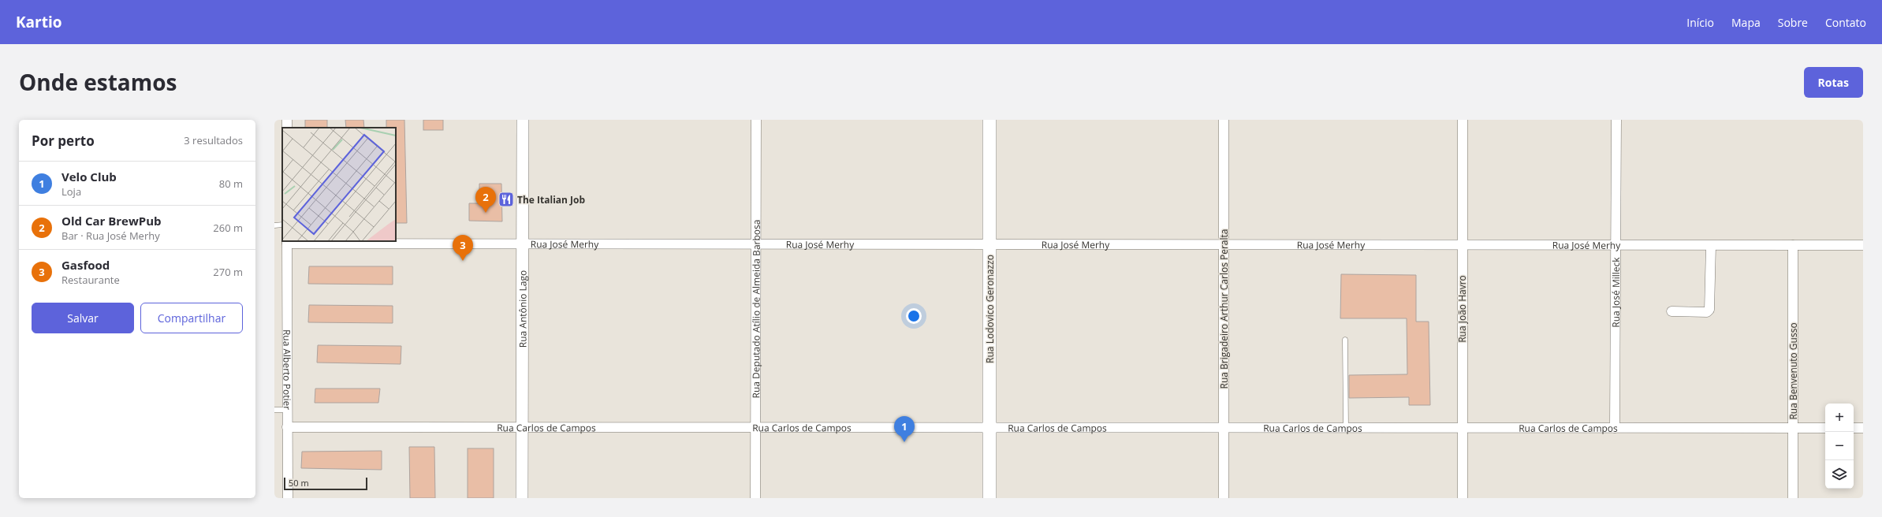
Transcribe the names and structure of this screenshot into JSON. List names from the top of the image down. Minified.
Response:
{"streets":{"main road":["Rua Lodovico Geronazzo"],"street":["Rua José Merhy","Rua José Milleck","Rua Antônio Lago","Rua Deputado Atílio de Almeida Barbosa","Rua Brigadeiro Arthur Carlos Peralta","Rua João Havro","Rua Alberto Potier","Rua Benvenuto Gusso","Rua Carlos de Campos"]},"crossings":[["Rua José Merhy","Rua José Milleck"],["Rua José Merhy","Rua Antônio Lago"],["Rua José Merhy","Rua Deputado Atílio de Almeida Barbosa"],["Rua José Merhy","Rua Lodovico Geronazzo"],["Rua José Merhy","Rua Brigadeiro Arthur Carlos Peralta"],["Rua José Merhy","Rua João Havro"],["Rua José Merhy","Rua Alberto Potier"],["Rua José Merhy","Rua Benvenuto Gusso"],["Rua José Milleck","Rua Carlos de Campos"],["Rua Antônio Lago","Rua Carlos de Campos"],["Rua Deputado Atílio de Almeida Barbosa","Rua Carlos de Campos"],["Rua Lodovico Geronazzo","Rua Carlos de Campos"],["Rua Brigadeiro Arthur Carlos Peralta","Rua Carlos de Campos"],["Rua João Havro","Rua Carlos de Campos"],["Rua Alberto Potier","Rua Carlos de Campos"],["Rua Benvenuto Gusso","Rua Carlos de Campos"]],"places":{"restaurant":["The Italian Job"]},"scale_bar":"50 m","page":{"header":"Kartio","nav":["Início","Mapa","Sobre","Contato"],"title":"Onde estamos","buttons":["Rotas",["Salvar","Compartilhar"]],"heading":["Por perto","3 resultados"],"list":[{"mark":"1","name":"Velo Club","note":"Loja","value":"80 m"},{"mark":"2","name":"Old Car BrewPub","note":"Bar · Rua José Merhy","value":"260 m"},{"mark":"3","name":"Gasfood","note":"Restaurante","value":"270 m"}],"pins":["2","3","1"],"map_buttons":["+","−"],"scale":"50 m"}}
